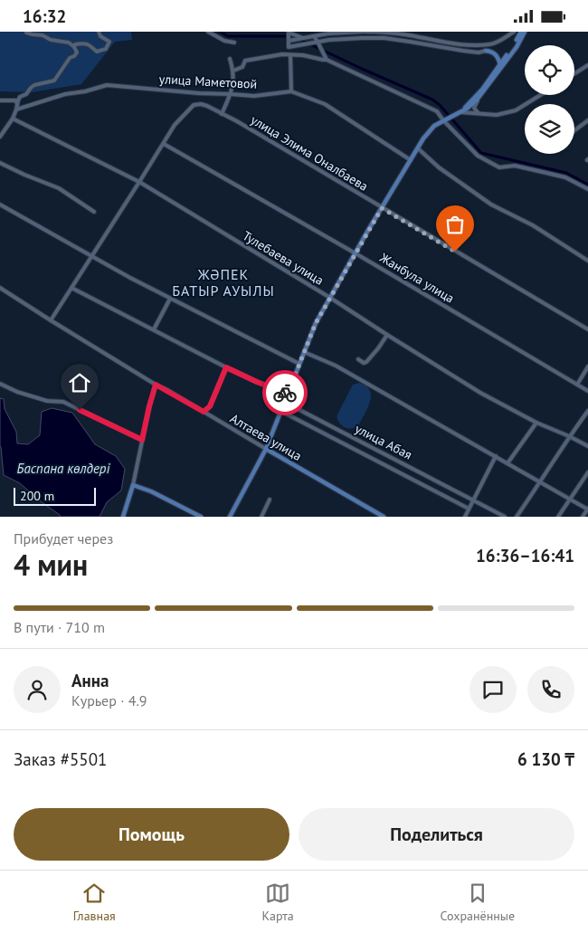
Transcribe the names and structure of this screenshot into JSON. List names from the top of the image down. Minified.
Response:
{"streets":{"main road":["Алтаева улица"],"street":["улица Маметовой","улица Элима Оналбаева","Тулебаева улица","Жанбула улица","улица Абая"]},"crossings":[["улица Элима Оналбаева","Жанбула улица"]],"districts":["ЖӘПЕК БАТЫР АУЫЛЫ"],"water":["Баспана көлдері"],"scale_bar":"200 m","page":{"status":"16:32","scale":"200 m","heading":["4 мин","Прибудет через","16:36–16:41"],"panel":["Анна","Курьер · 4.9","Заказ #5501","6 130 ₸"],"bar":"В пути · 710 m","buttons":["Помощь","Поделиться"],"tabs":["Главная","Карта","Сохранённые"]}}
